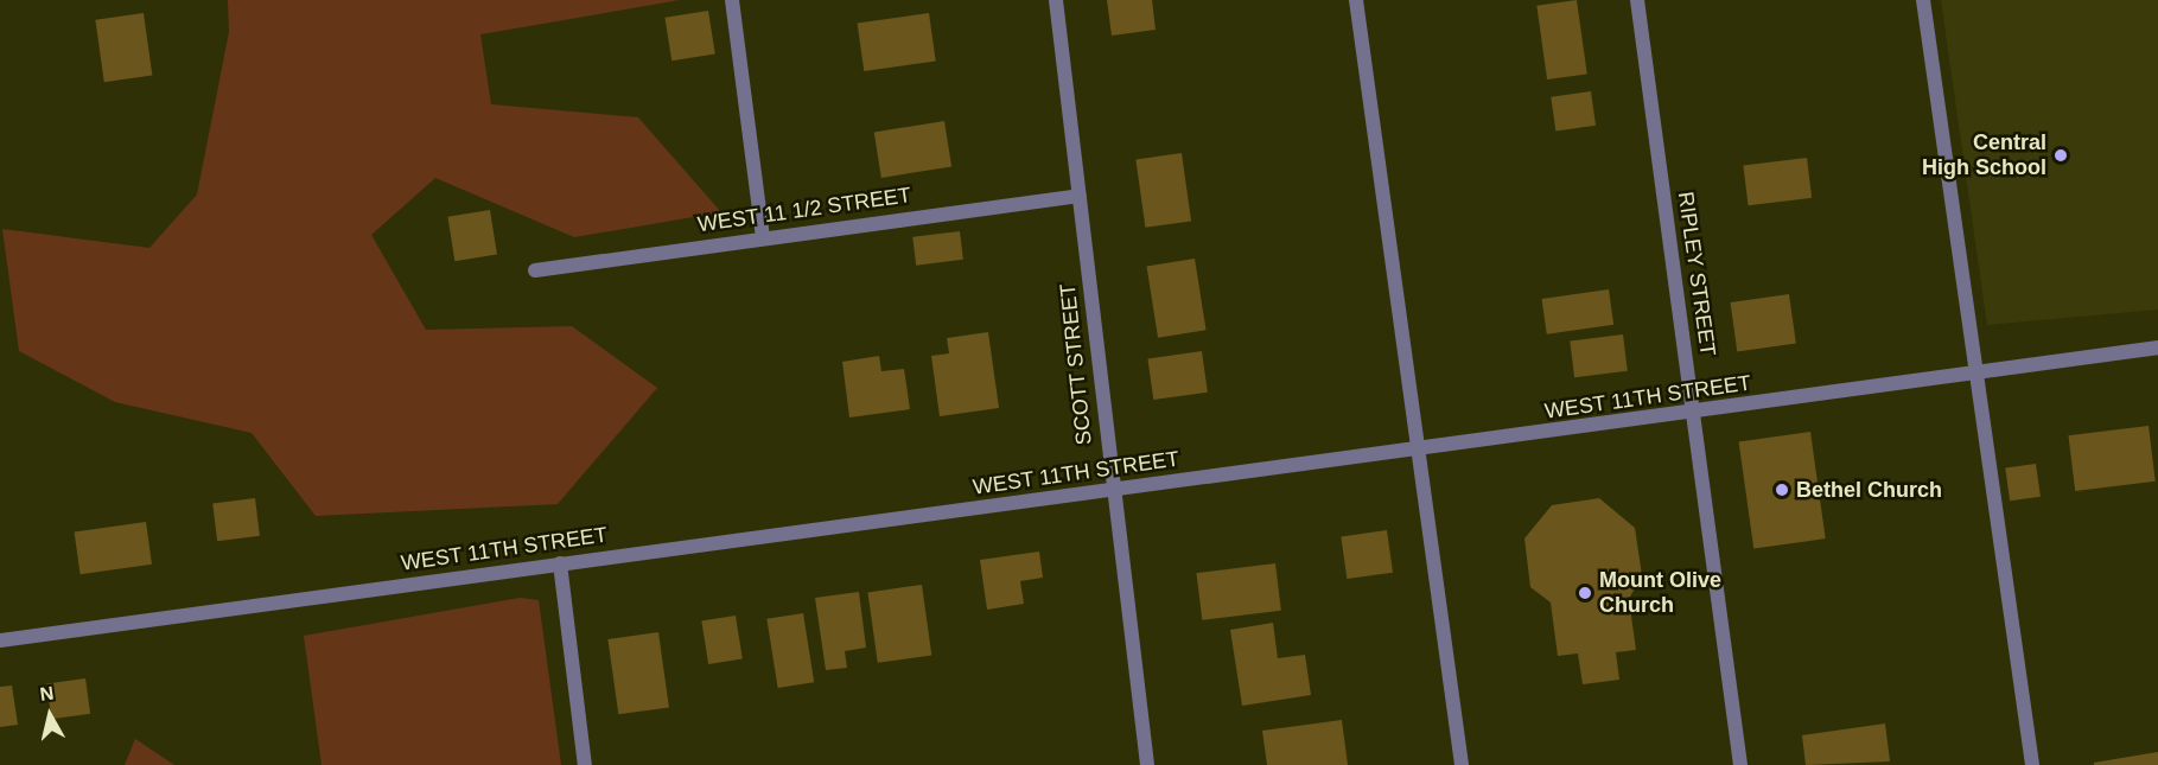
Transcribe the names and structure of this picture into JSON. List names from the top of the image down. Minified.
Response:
{"streets":{"street":["WEST 11 1/2 STREET","RIPLEY STREET","SCOTT STREET","WEST 11TH STREET"]},"crossings":[["WEST 11 1/2 STREET","SCOTT STREET"],["RIPLEY STREET","WEST 11TH STREET"],["SCOTT STREET","WEST 11TH STREET"]],"places":["Central High School","Bethel Church","Mount Olive Church"],"north":"top"}
